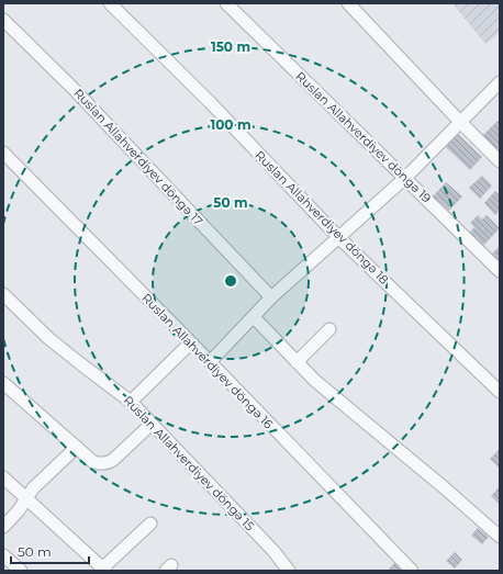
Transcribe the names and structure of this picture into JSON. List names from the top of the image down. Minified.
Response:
{"streets":{"street":["Ruslan Allahverdiyev döngə 19","Ruslan Allahverdiyev döngə 17","Ruslan Allahverdiyev döngə 18","Ruslan Allahverdiyev döngə 16","Ruslan Allahverdiyev döngə 15"]},"scale_bar":"50 m","rings":["150 m","100 m","50 m"]}
